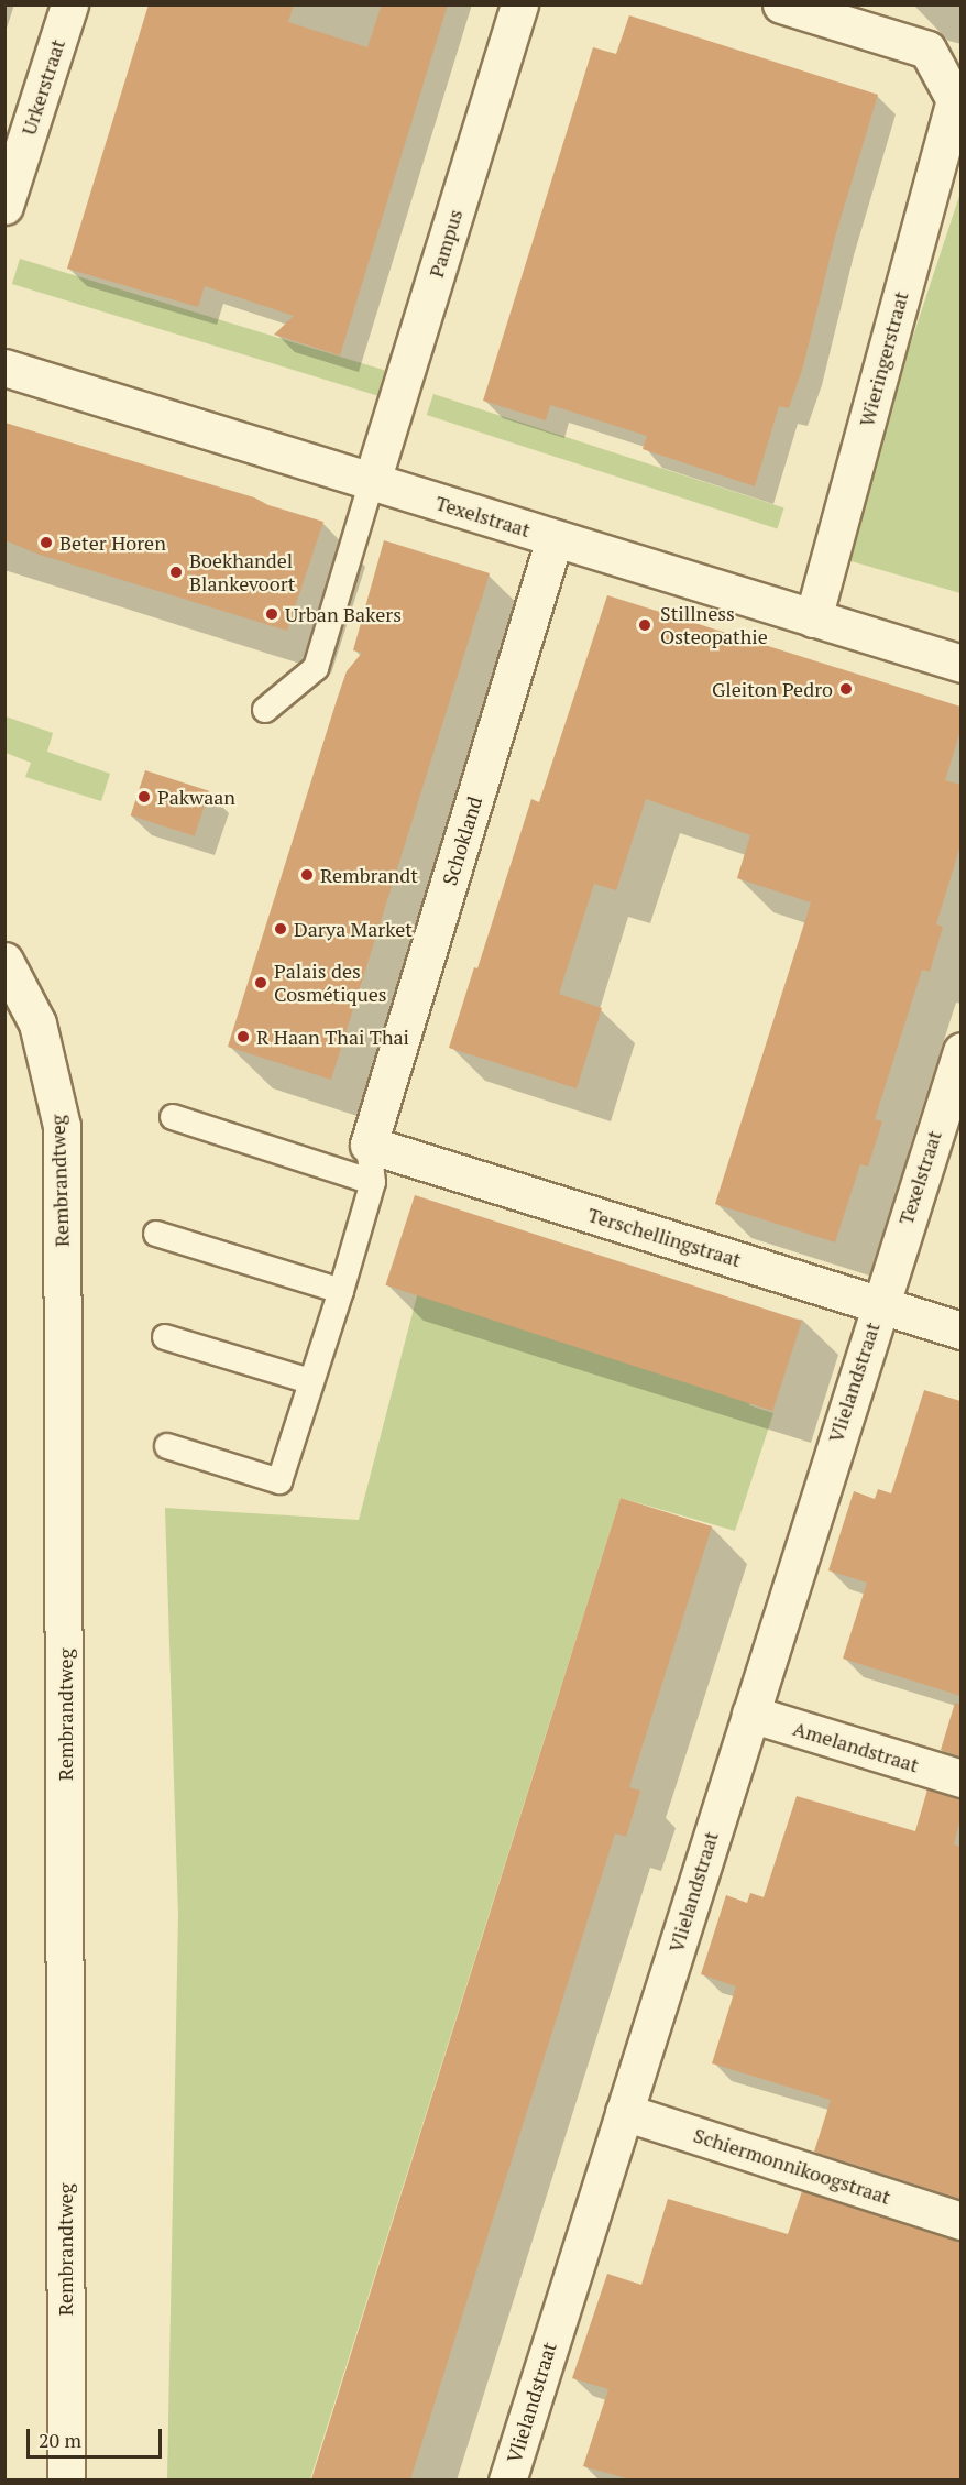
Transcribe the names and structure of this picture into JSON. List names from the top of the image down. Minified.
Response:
{"streets":{"street":["Urkerstraat","Pampus","Wieringerstraat","Texelstraat","Schokland","Rembrandtweg","Terschellingstraat","Vlielandstraat","Amelandstraat","Schiermonnikoogstraat"]},"crossings":[["Pampus","Texelstraat"],["Wieringerstraat","Texelstraat"],["Texelstraat","Schokland"],["Texelstraat","Terschellingstraat"],["Texelstraat","Vlielandstraat"],["Schokland","Terschellingstraat"],["Terschellingstraat","Vlielandstraat"],["Vlielandstraat","Amelandstraat"],["Vlielandstraat","Schiermonnikoogstraat"]],"places":["Beter Horen","Boekhandel Blankevoort","Urban Bakers","Stillness Osteopathie","Gleiton Pedro","Pakwaan","Rembrandt","Darya Market","Palais des Cosmétiques","R Haan Thai Thai"],"scale_bar":"20 m"}
